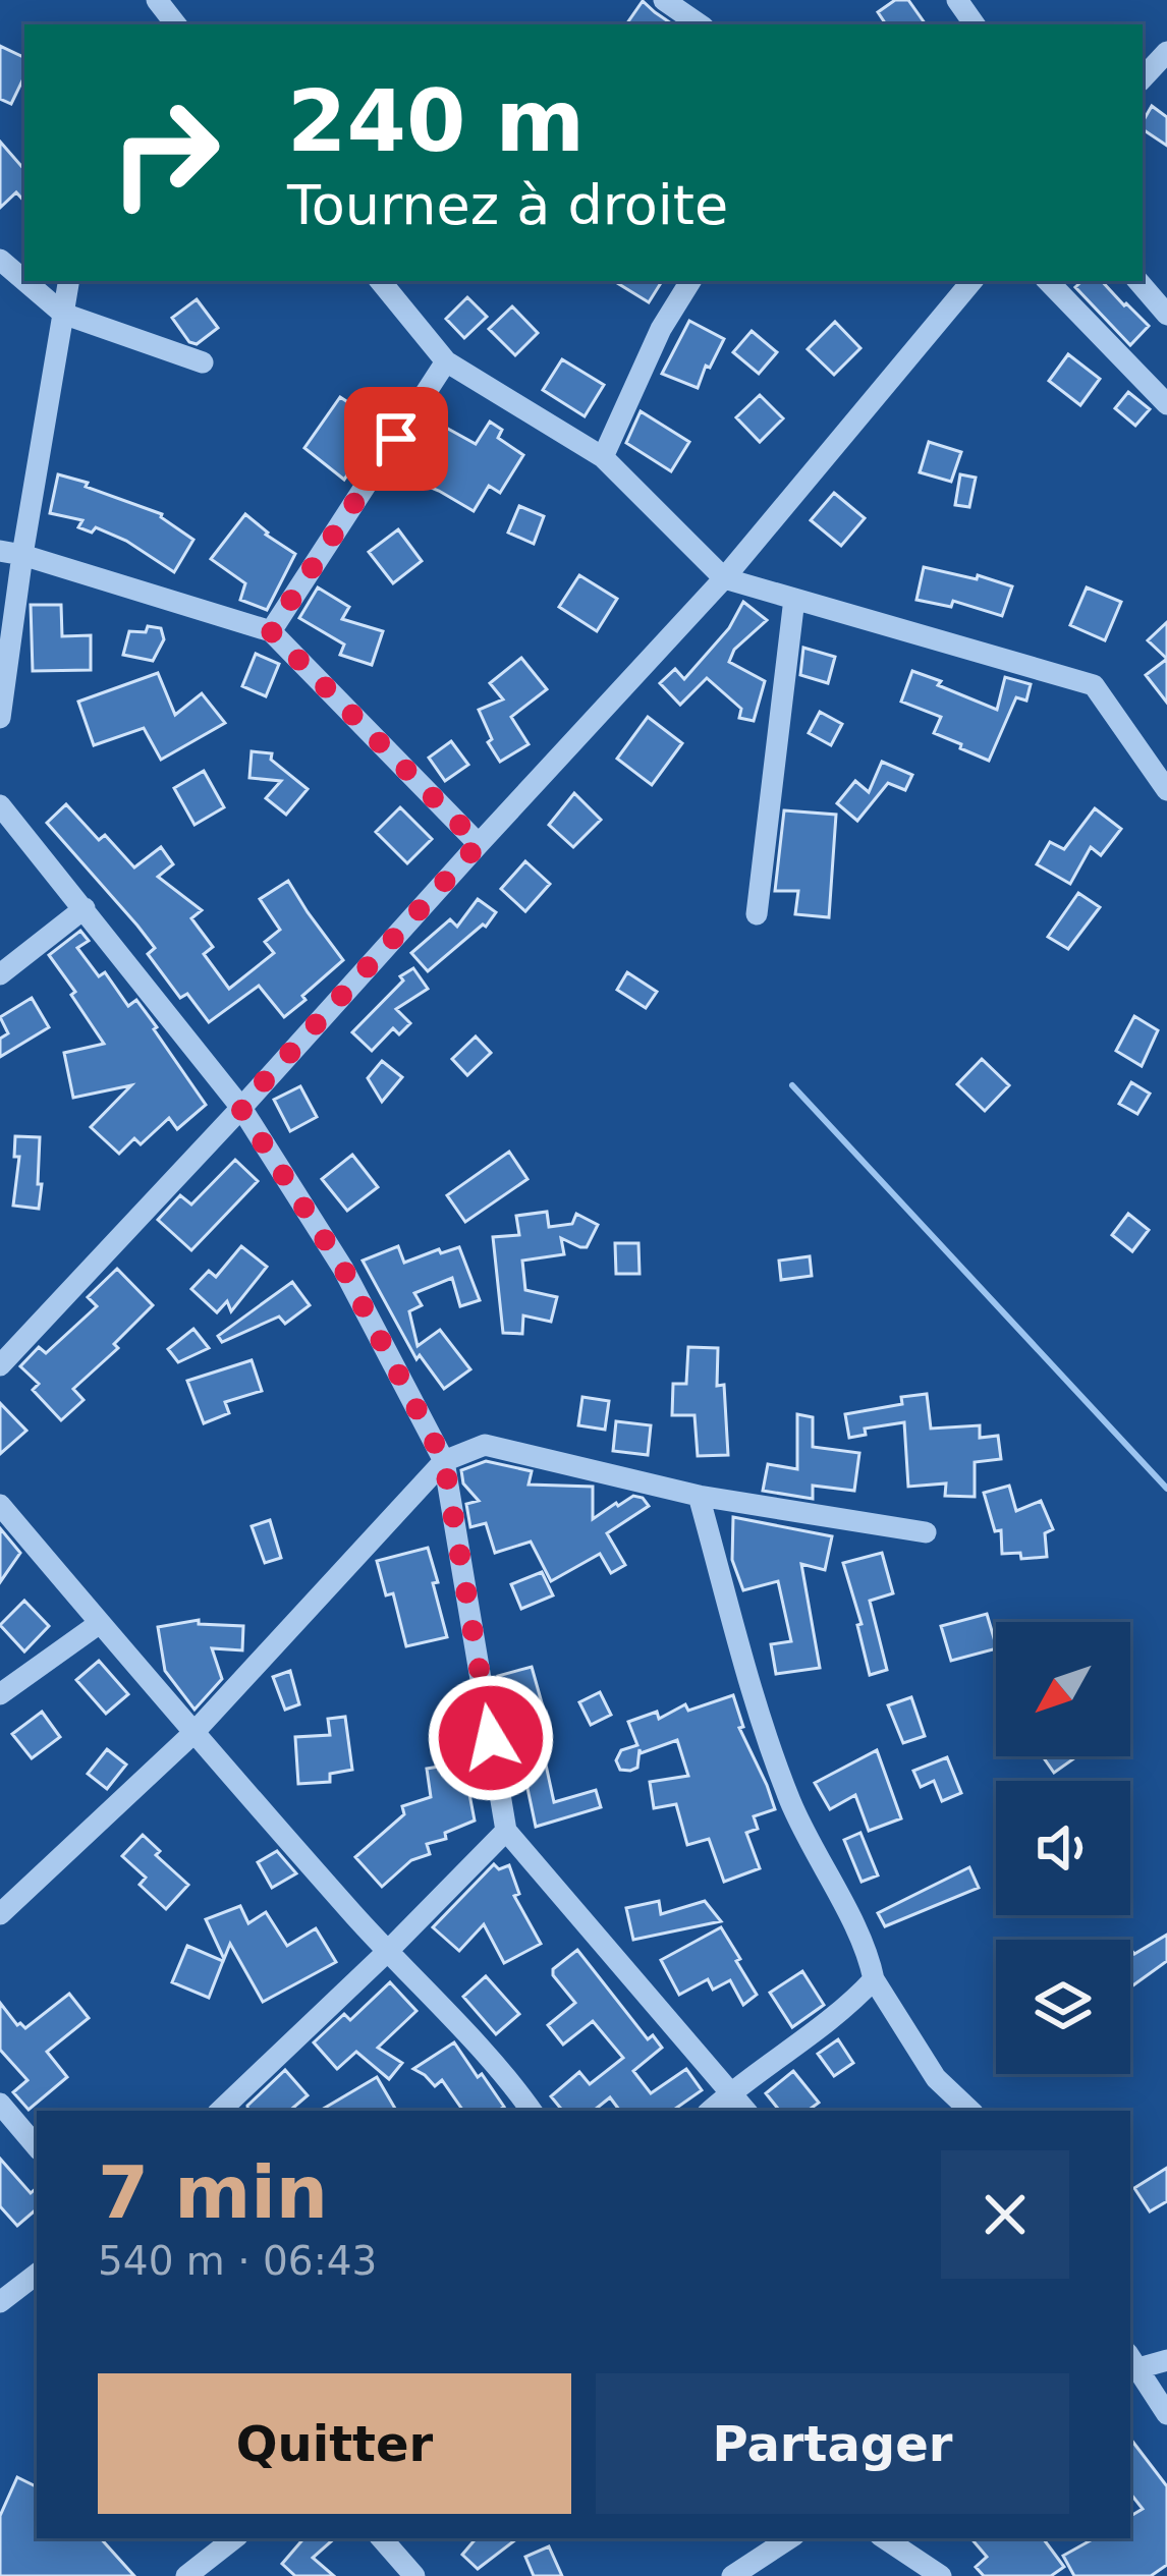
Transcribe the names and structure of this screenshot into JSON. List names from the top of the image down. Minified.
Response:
{"north":"bottom left","page":{"turn":["240 m","Tournez à droite"],"heading":["7 min","540 m · 06:43"],"buttons":["Quitter","Partager"]}}
